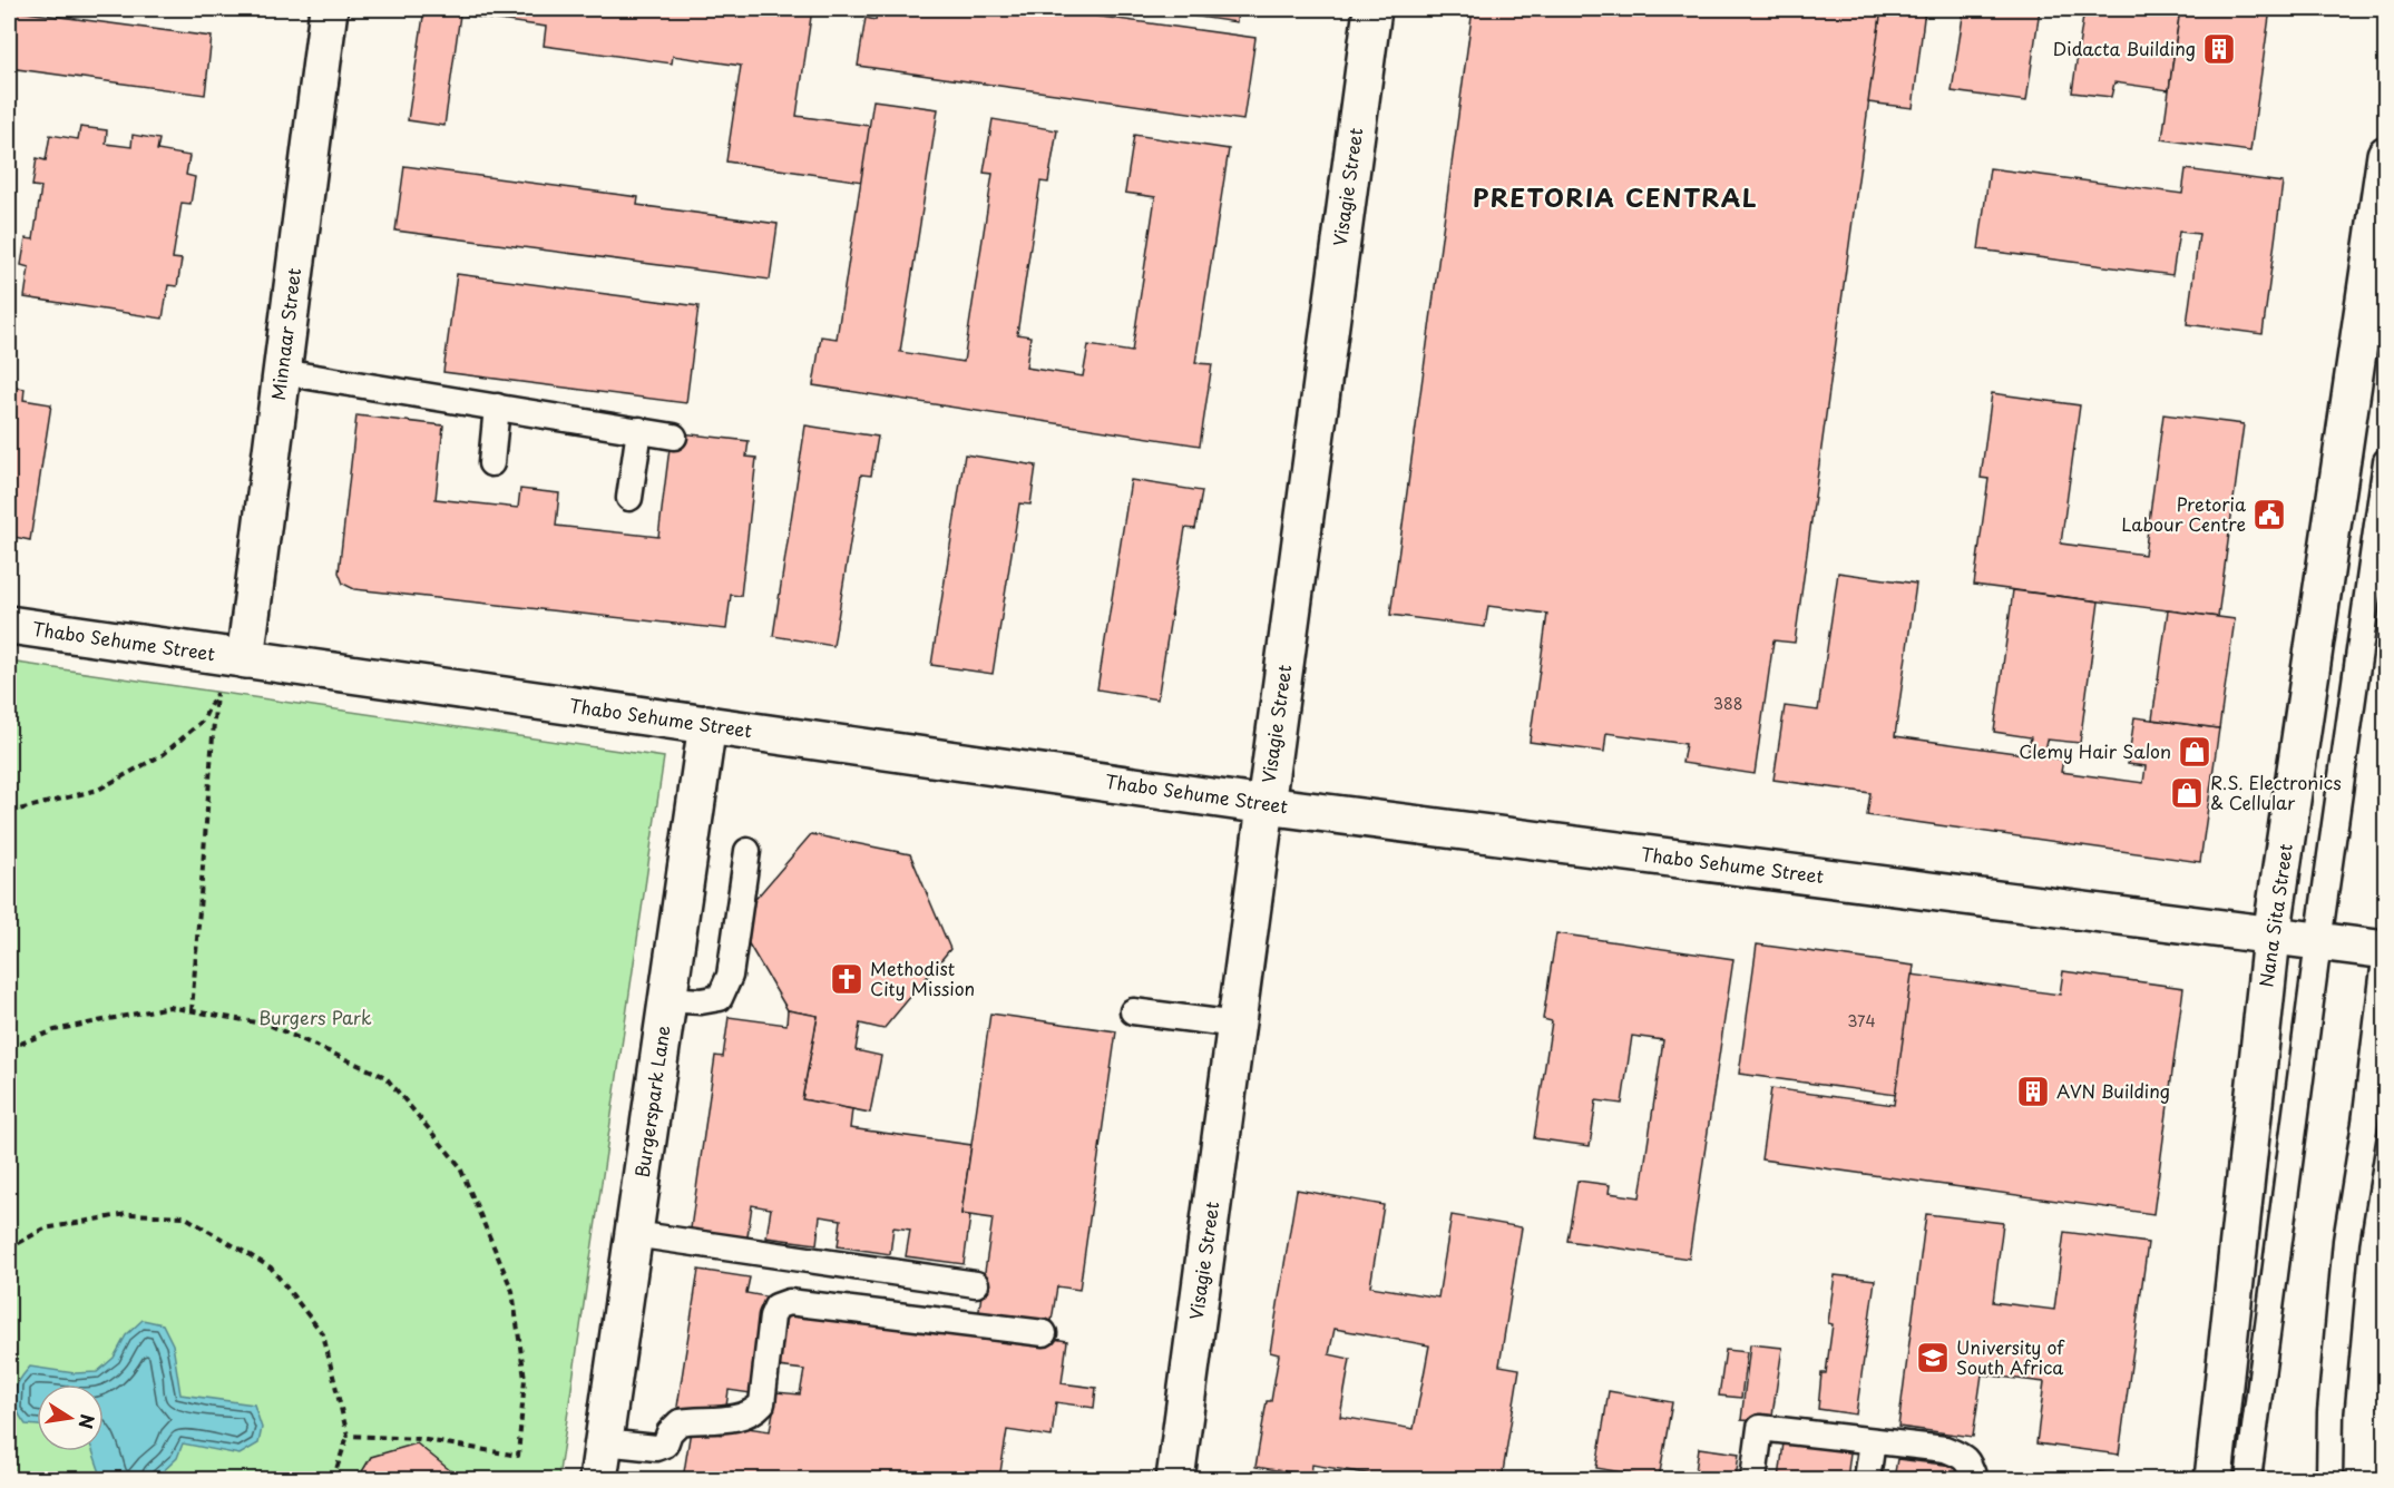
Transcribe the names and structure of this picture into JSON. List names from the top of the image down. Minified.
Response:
{"streets":{"main road":["Visagie Street","Minnaar Street","Thabo Sehume Street","Nana Sita Street","Burgerspark Lane"]},"crossings":[["Visagie Street","Thabo Sehume Street"],["Minnaar Street","Thabo Sehume Street"],["Thabo Sehume Street","Nana Sita Street"],["Thabo Sehume Street","Burgerspark Lane"]],"districts":["PRETORIA CENTRAL"],"parks":["Burgers Park"],"places":{"building":["Didacta Building","AVN Building"],"public building":["Pretoria Labour Centre"],"shop":["Clemy Hair Salon","R.S. Electronics & Cellular"],"church":["Methodist City Mission"],"school or university":["University of South Africa"]},"house_numbers":["388","374"],"north":"right"}
